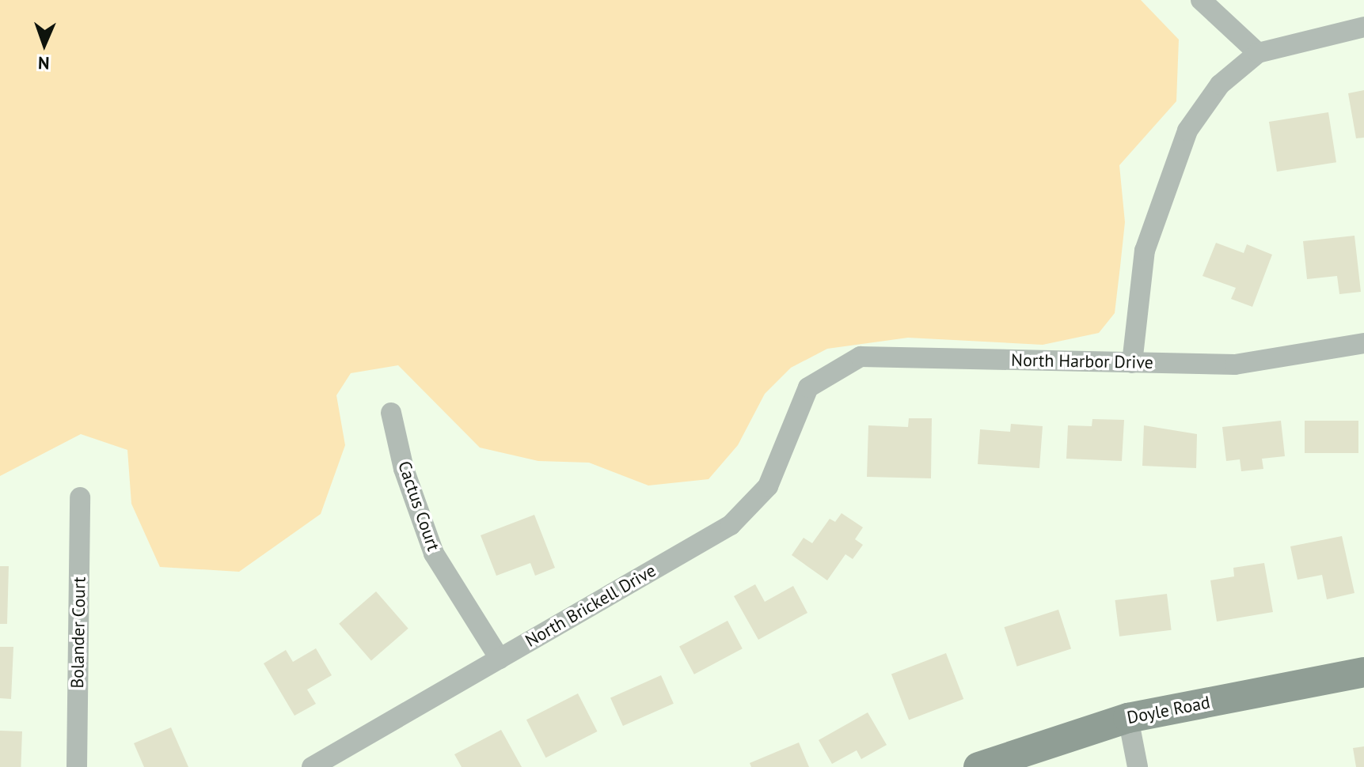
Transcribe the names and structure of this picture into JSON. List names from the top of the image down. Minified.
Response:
{"streets":{"main road":["Doyle Road"],"street":["North Harbor Drive","Cactus Court","North Brickell Drive","Bolander Court"]},"crossings":[["North Harbor Drive","North Brickell Drive"],["Cactus Court","North Brickell Drive"]],"north":"bottom"}
